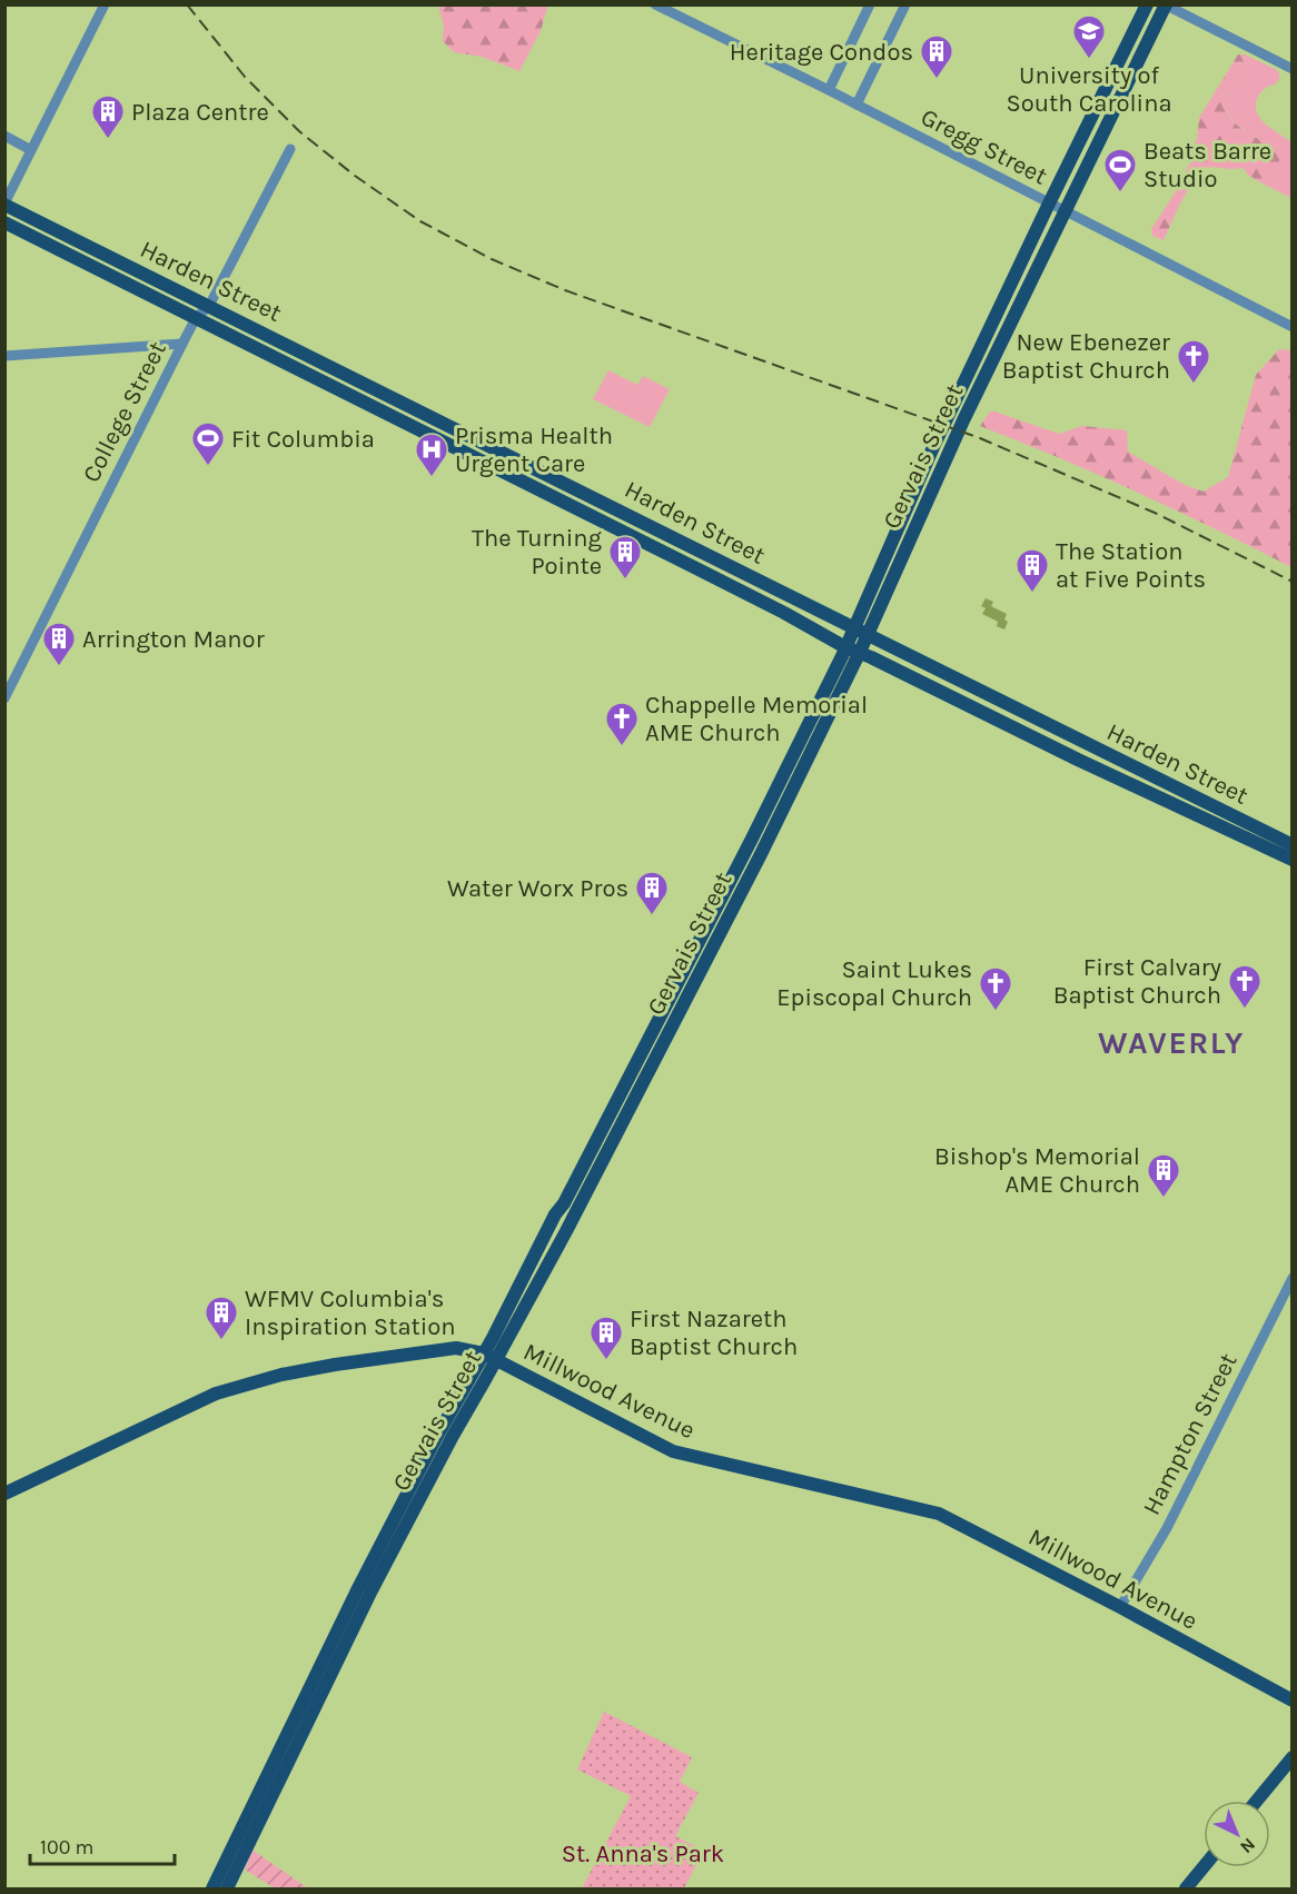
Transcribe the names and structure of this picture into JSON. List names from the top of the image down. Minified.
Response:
{"streets":{"main road":["Harden Street","Gervais Street","Millwood Avenue"],"street":["Gregg Street","College Street","Hampton Street"]},"crossings":[["Gregg Street","Gervais Street"],["Harden Street","College Street"],["Harden Street","Gervais Street"],["Gervais Street","Millwood Avenue"],["Millwood Avenue","Hampton Street"]],"districts":["WAVERLY"],"parks":["St. Anna's Park"],"places":{"school or university":["University of South Carolina"],"building":["Heritage Condos","Plaza Centre","The Turning Pointe","The Station at Five Points","Arrington Manor","Water Worx Pros","Bishop's Memorial AME Church","WFMV Columbia's Inspiration Station","First Nazareth Baptist Church"],"sports":["Beats Barre Studio","Fit Columbia"],"church":["New Ebenezer Baptist Church","Chappelle Memorial AME Church","First Calvary Baptist Church","Saint Lukes Episcopal Church"],"hospital":["Prisma Health Urgent Care"]},"scale_bar":"100 m","north":"bottom right"}
